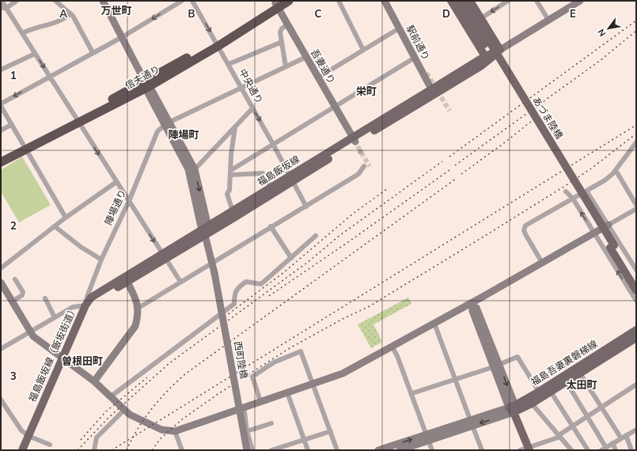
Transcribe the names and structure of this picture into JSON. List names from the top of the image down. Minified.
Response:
{"streets":{"highway":["信夫通り"],"main road":["あづま陸橋","福島飯坂線","福島飯坂線（飯坂街道）","福島吾妻裏磐梯線"],"street":["駅前通り","吾妻通り","中央通り","陣場通り","西町陸橋"]},"crossings":[["駅前通り","福島飯坂線"],["吾妻通り","信夫通り"],["吾妻通り","福島飯坂線"],["信夫通り","中央通り"],["中央通り","福島飯坂線"],["福島飯坂線","福島飯坂線（飯坂街道）"],["福島飯坂線","西町陸橋"],["陣場通り","福島飯坂線（飯坂街道）"],["福島飯坂線（飯坂街道）","西町陸橋"]],"one_way":["中央通り"],"districts":["万世町","栄町","陣場町","曽根田町","太田町"],"north":"bottom left","grid":{"columns":["A","B","C","D","E"],"rows":["1","2","3"]}}
